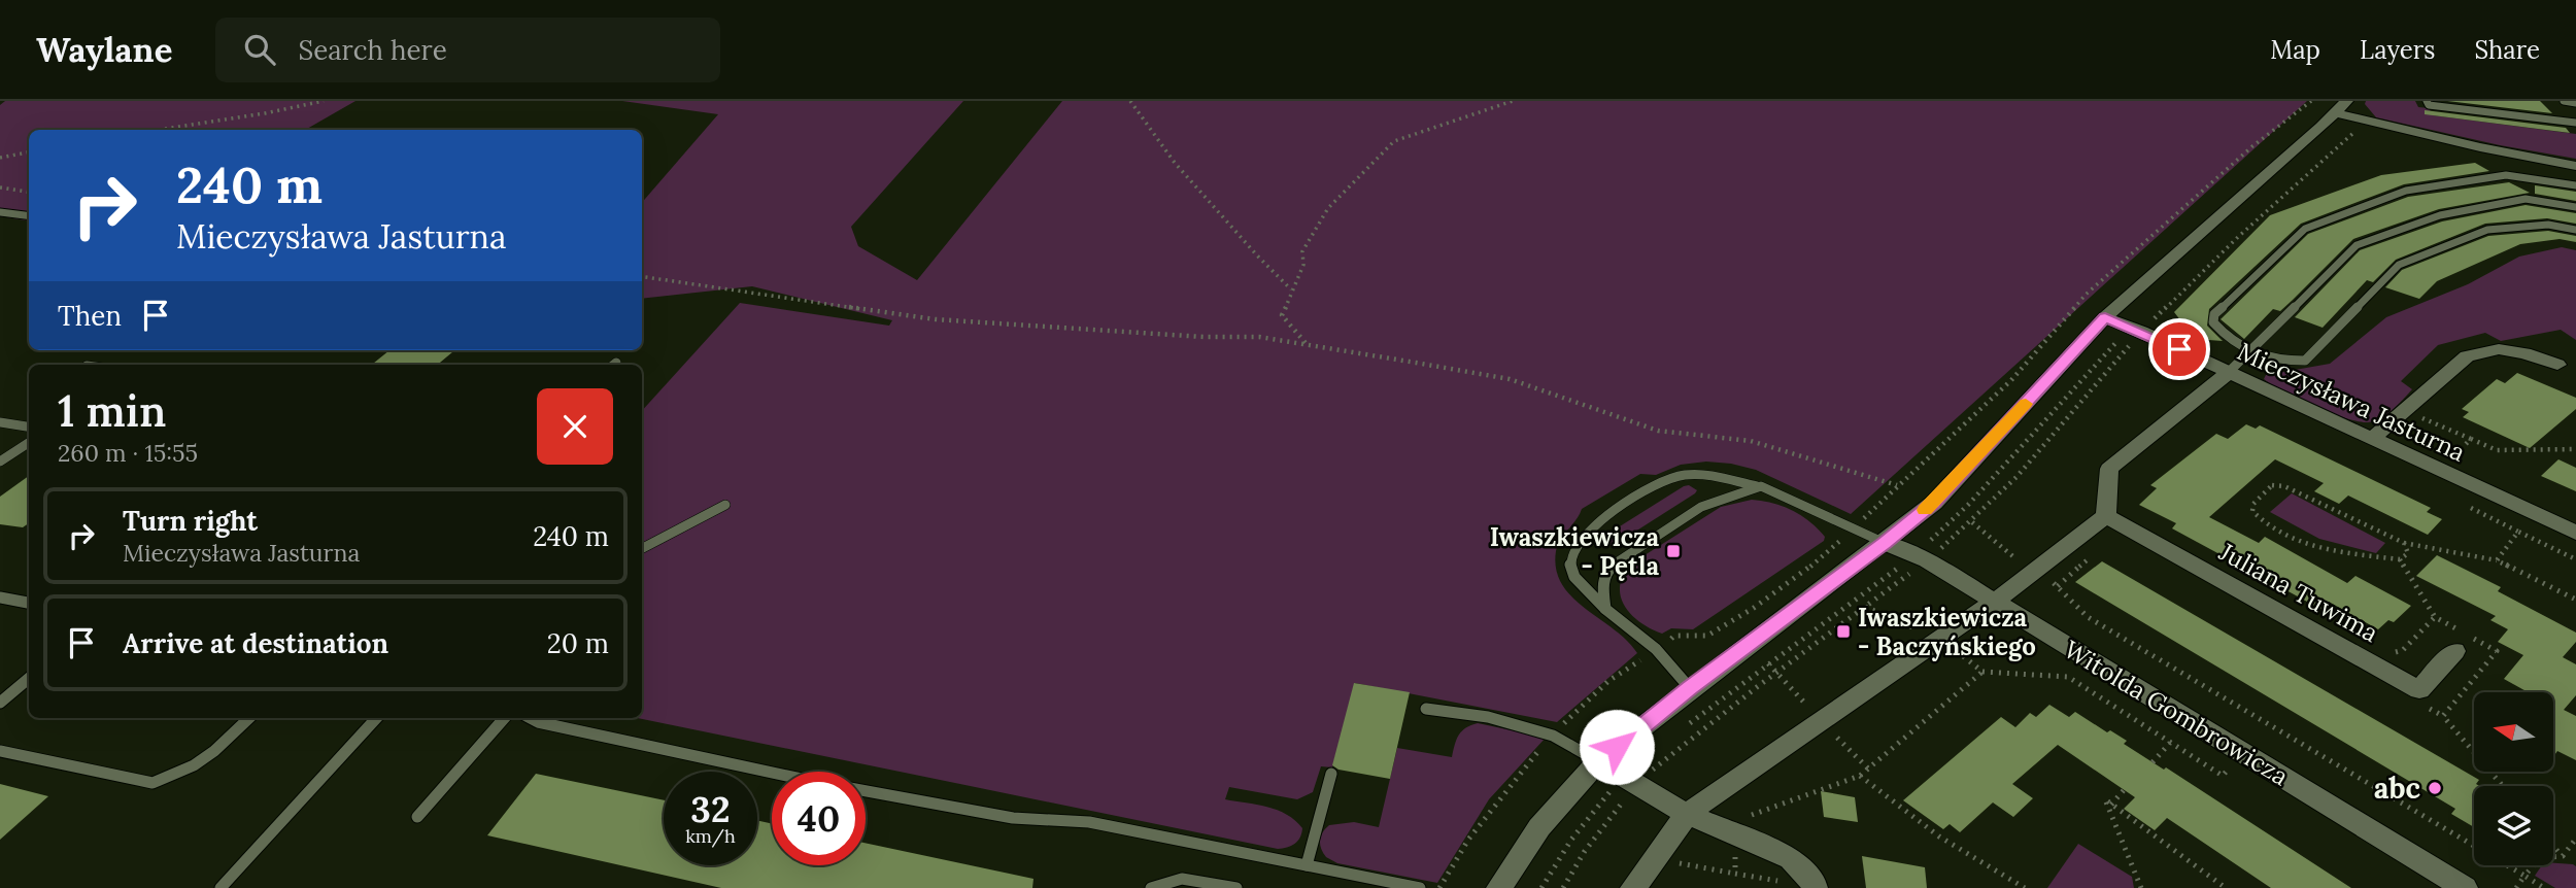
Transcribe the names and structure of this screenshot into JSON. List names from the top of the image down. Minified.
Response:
{"streets":{"street":["Mieczysława Jasturna","Juliana Tuwima","Witolda Gombrowicza"]},"places":{"transit":["Iwaszkiewicza - Pętla","Iwaszkiewicza - Baczyńskiego"],"other":["abc"]},"north":"left","page":{"header":"Waylane","search":"Search here","nav":["Map","Layers","Share"],"turn":["240 m","Mieczysława Jasturna"],"then":"Then","heading":["1 min","260 m · 15:55"],"list":[{"name":"Turn right","note":"Mieczysława Jasturna","value":"240 m"},{"name":"Arrive at destination","value":"20 m"}],"speed":"32 km/h","limit":"40"}}
